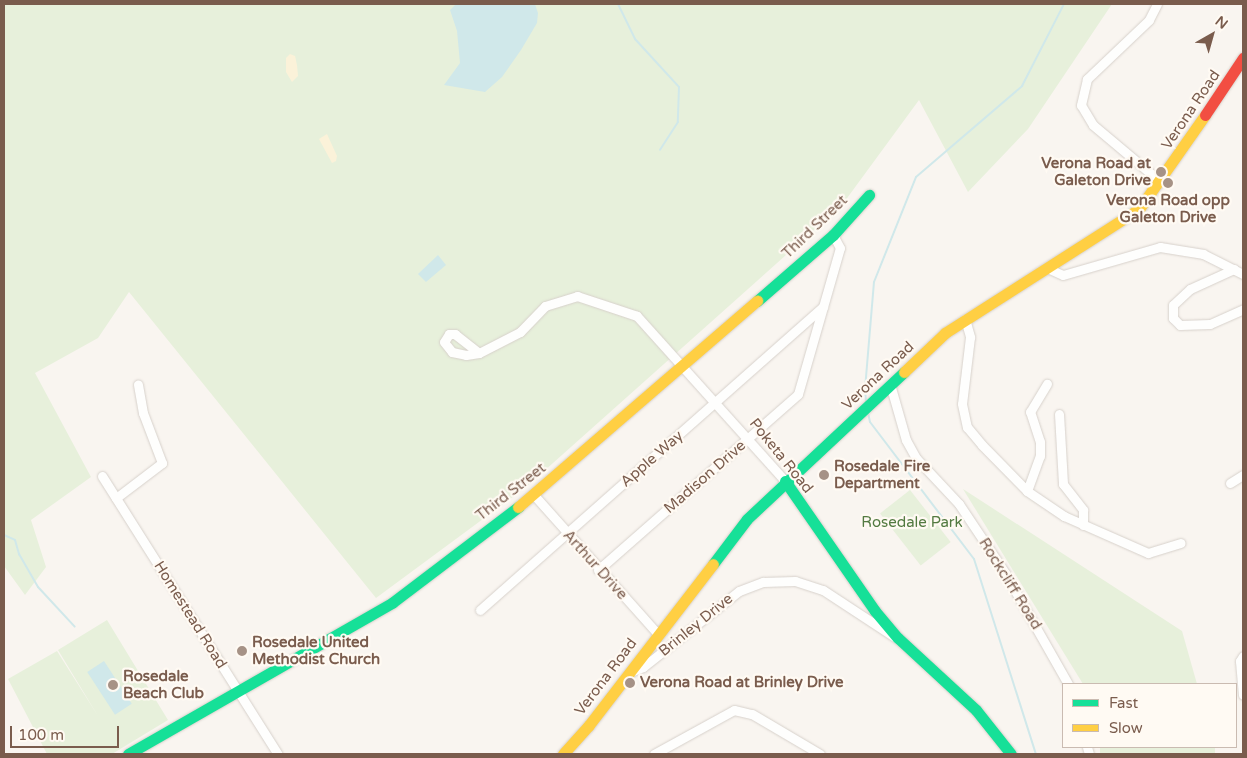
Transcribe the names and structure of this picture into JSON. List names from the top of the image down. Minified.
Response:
{"streets":{"street":["Verona Road","Third Street","Poketa Road","Apple Way","Madison Drive","Arthur Drive","Rockcliff Road","Homestead Road","Brinley Drive"]},"crossings":[["Verona Road","Poketa Road"],["Verona Road","Arthur Drive"],["Verona Road","Rockcliff Road"],["Verona Road","Brinley Drive"],["Third Street","Poketa Road"],["Third Street","Madison Drive"],["Third Street","Arthur Drive"],["Third Street","Homestead Road"],["Poketa Road","Apple Way"],["Poketa Road","Madison Drive"],["Poketa Road","Brinley Drive"],["Apple Way","Madison Drive"],["Apple Way","Arthur Drive"],["Madison Drive","Arthur Drive"]],"parks":["Rosedale Park"],"places":["Verona Road at Galeton Drive","Verona Road opp Galeton Drive","Rosedale Fire Department","Rosedale United Methodist Church","Verona Road at Brinley Drive","Rosedale Beach Club"],"legend":["Fast","Slow"],"scale_bar":"100 m","north":"top right"}
